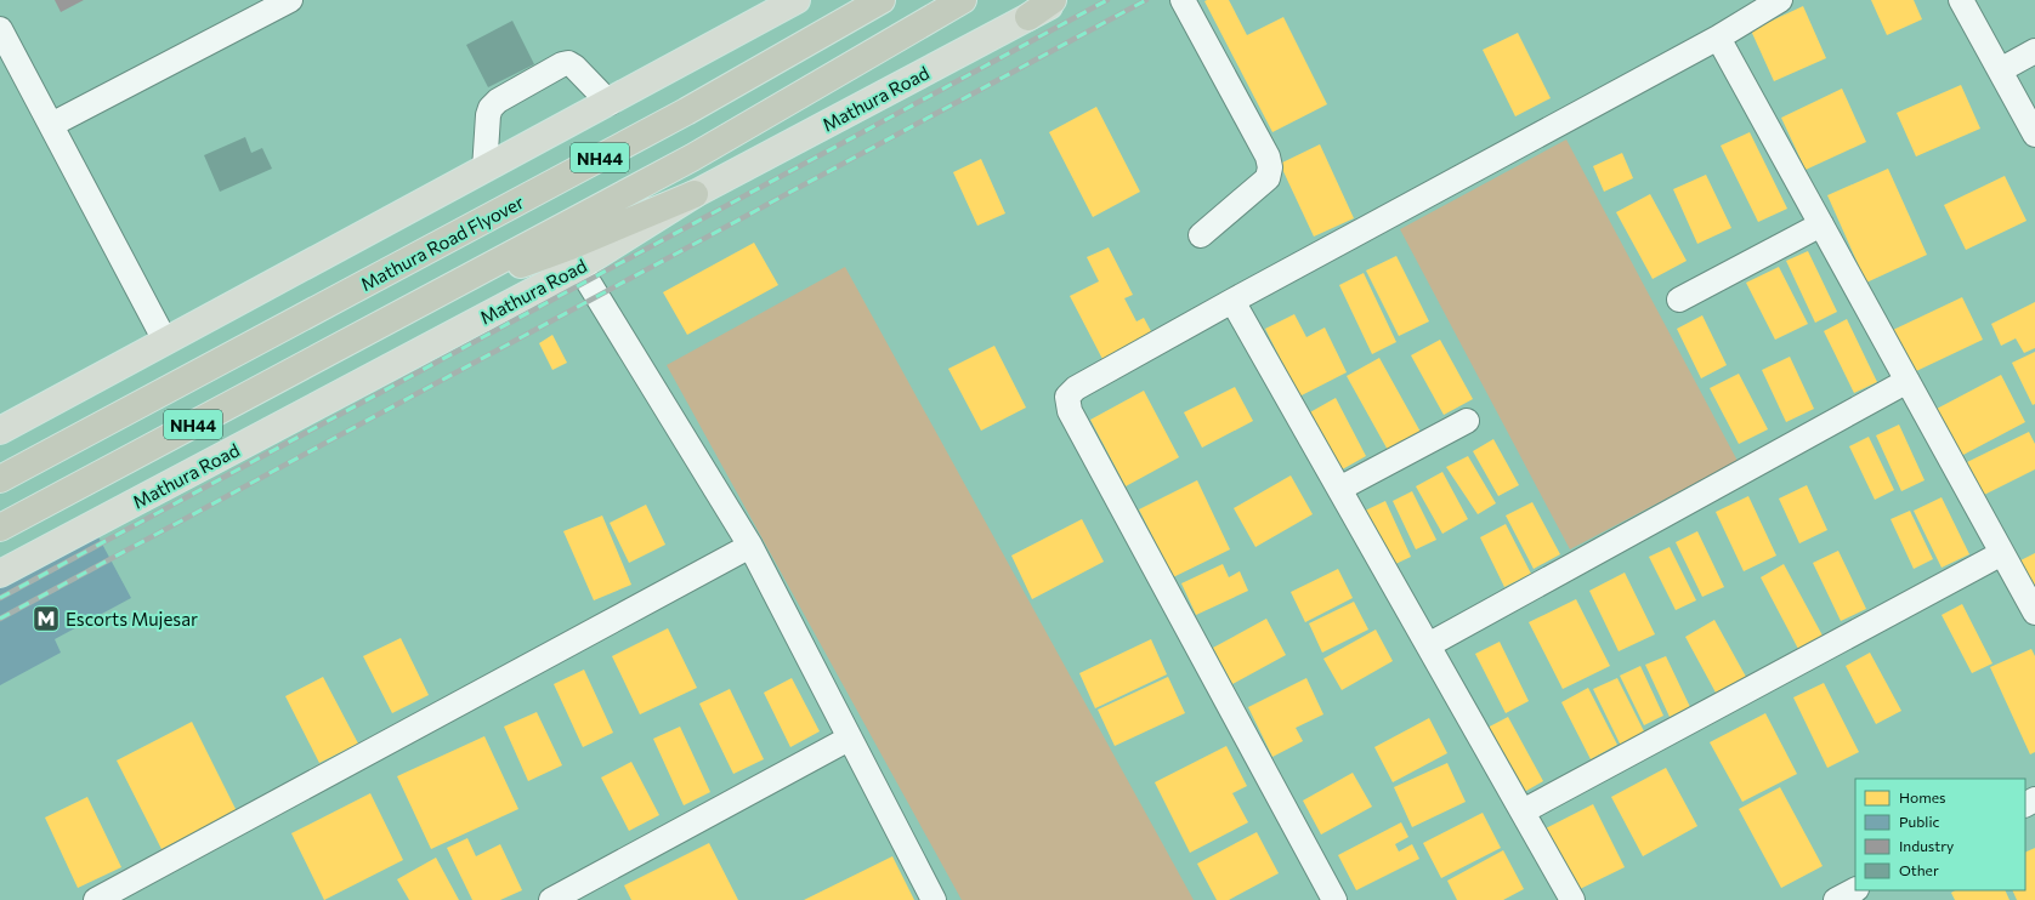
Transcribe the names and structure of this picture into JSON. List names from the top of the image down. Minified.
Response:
{"streets":{"highway":["NH44","Mathura Road Flyover"],"main road":["Mathura Road"]},"places":{"metro station":["Escorts Mujesar"]},"legend":["Homes","Public","Industry","Other"]}
